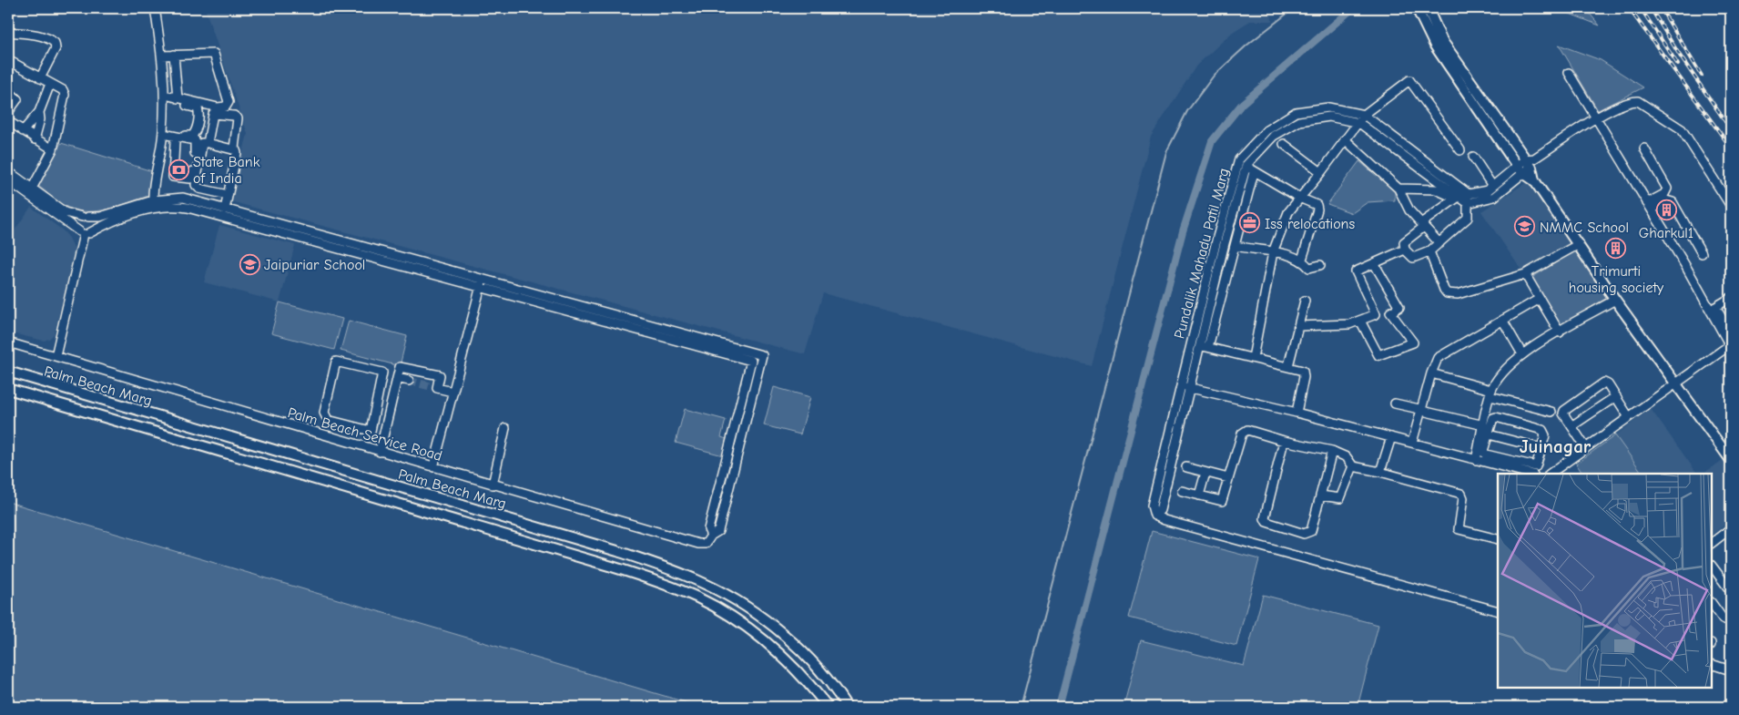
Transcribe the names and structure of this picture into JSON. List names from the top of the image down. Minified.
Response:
{"streets":{"main road":["Palm Beach Marg"],"street":["Pundalik Mahadu Patil Marg","Palm Beach Service Road"]},"districts":["Juinagar"],"places":{"bank":["State Bank of India"],"building":["Gharkul1","Trimurti housing society"],"office":["Iss relocations"],"school or university":["NMMC School","Jaipuriar School"]}}
